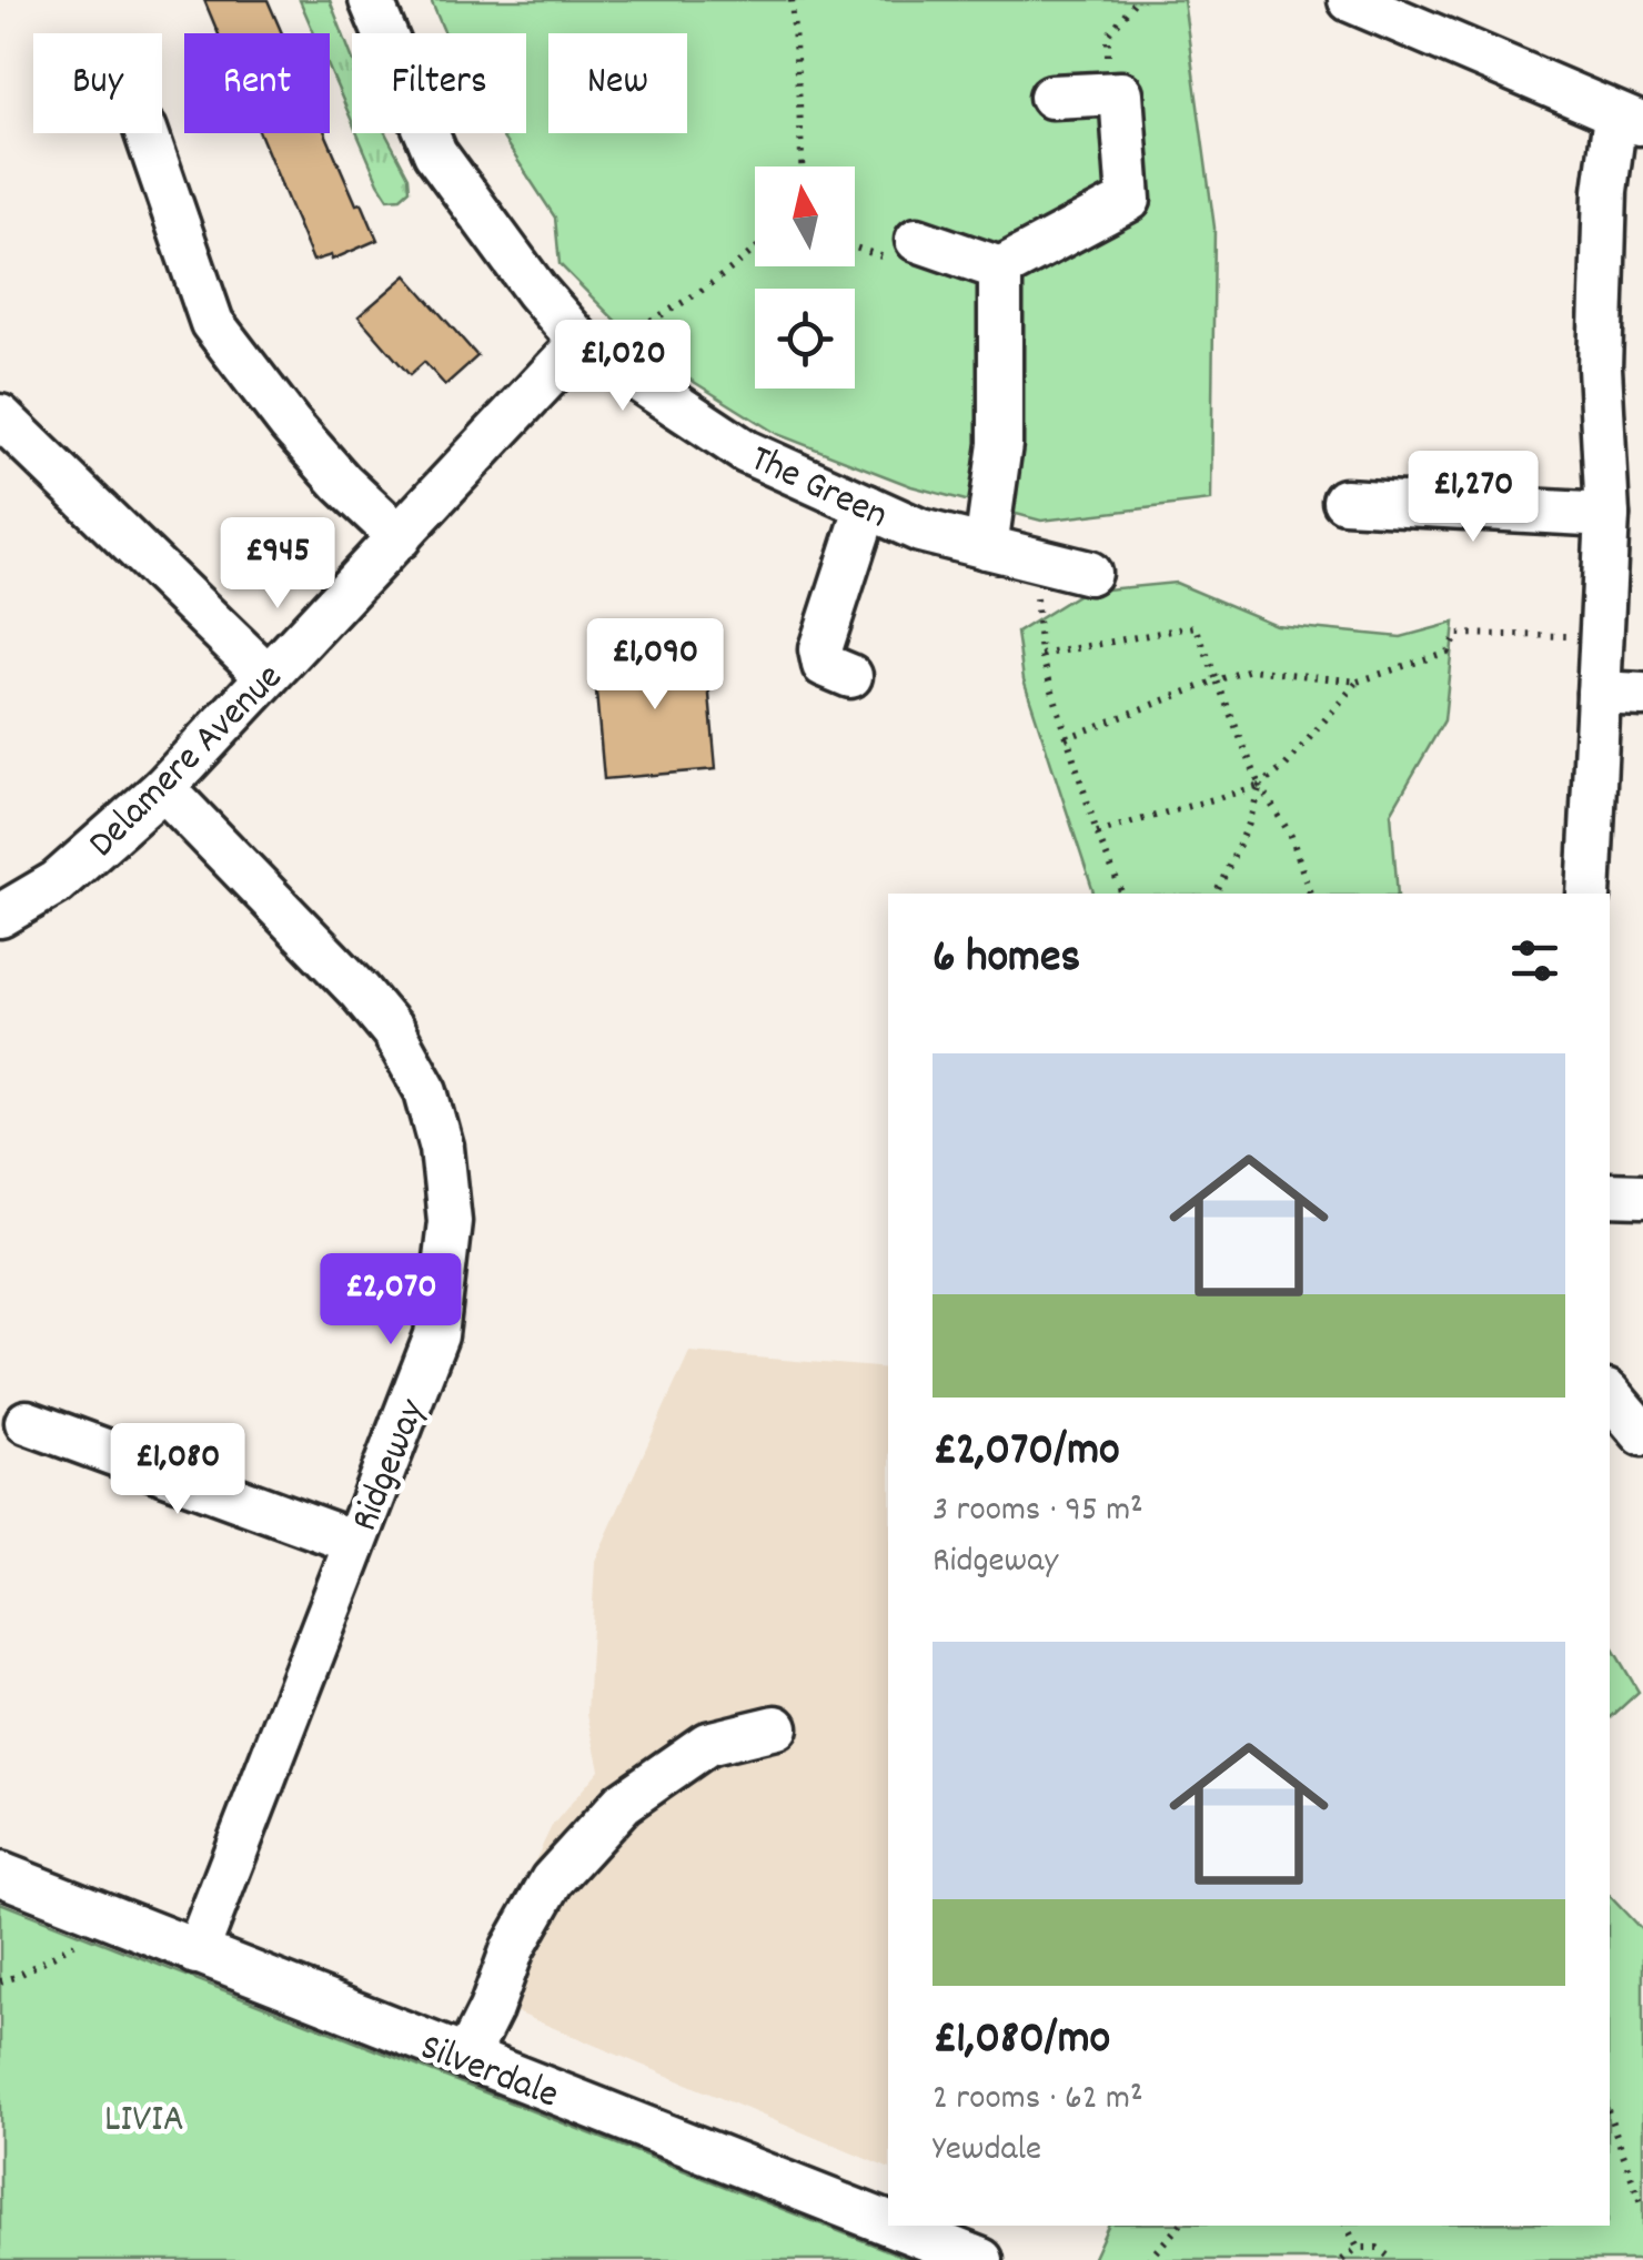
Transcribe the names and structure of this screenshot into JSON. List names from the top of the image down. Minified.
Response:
{"streets":{"street":["The Green","Delamere Avenue","Ridgeway","Silverdale"]},"crossings":[["The Green","Delamere Avenue"],["Delamere Avenue","Ridgeway"],["Ridgeway","Silverdale"]],"parks":["LIVIA"],"north":"top","page":{"chip":["Buy","Rent","Filters","New"],"price":["£1,020","£1,270","£945","£1,090","£2,070","£1,080"],"heading":"6 homes","list":[{"name":"£2,070/mo","note":"3 rooms · 95 m² · Ridgeway"},{"name":"£1,080/mo","note":"2 rooms · 62 m² · Yewdale"}]}}
